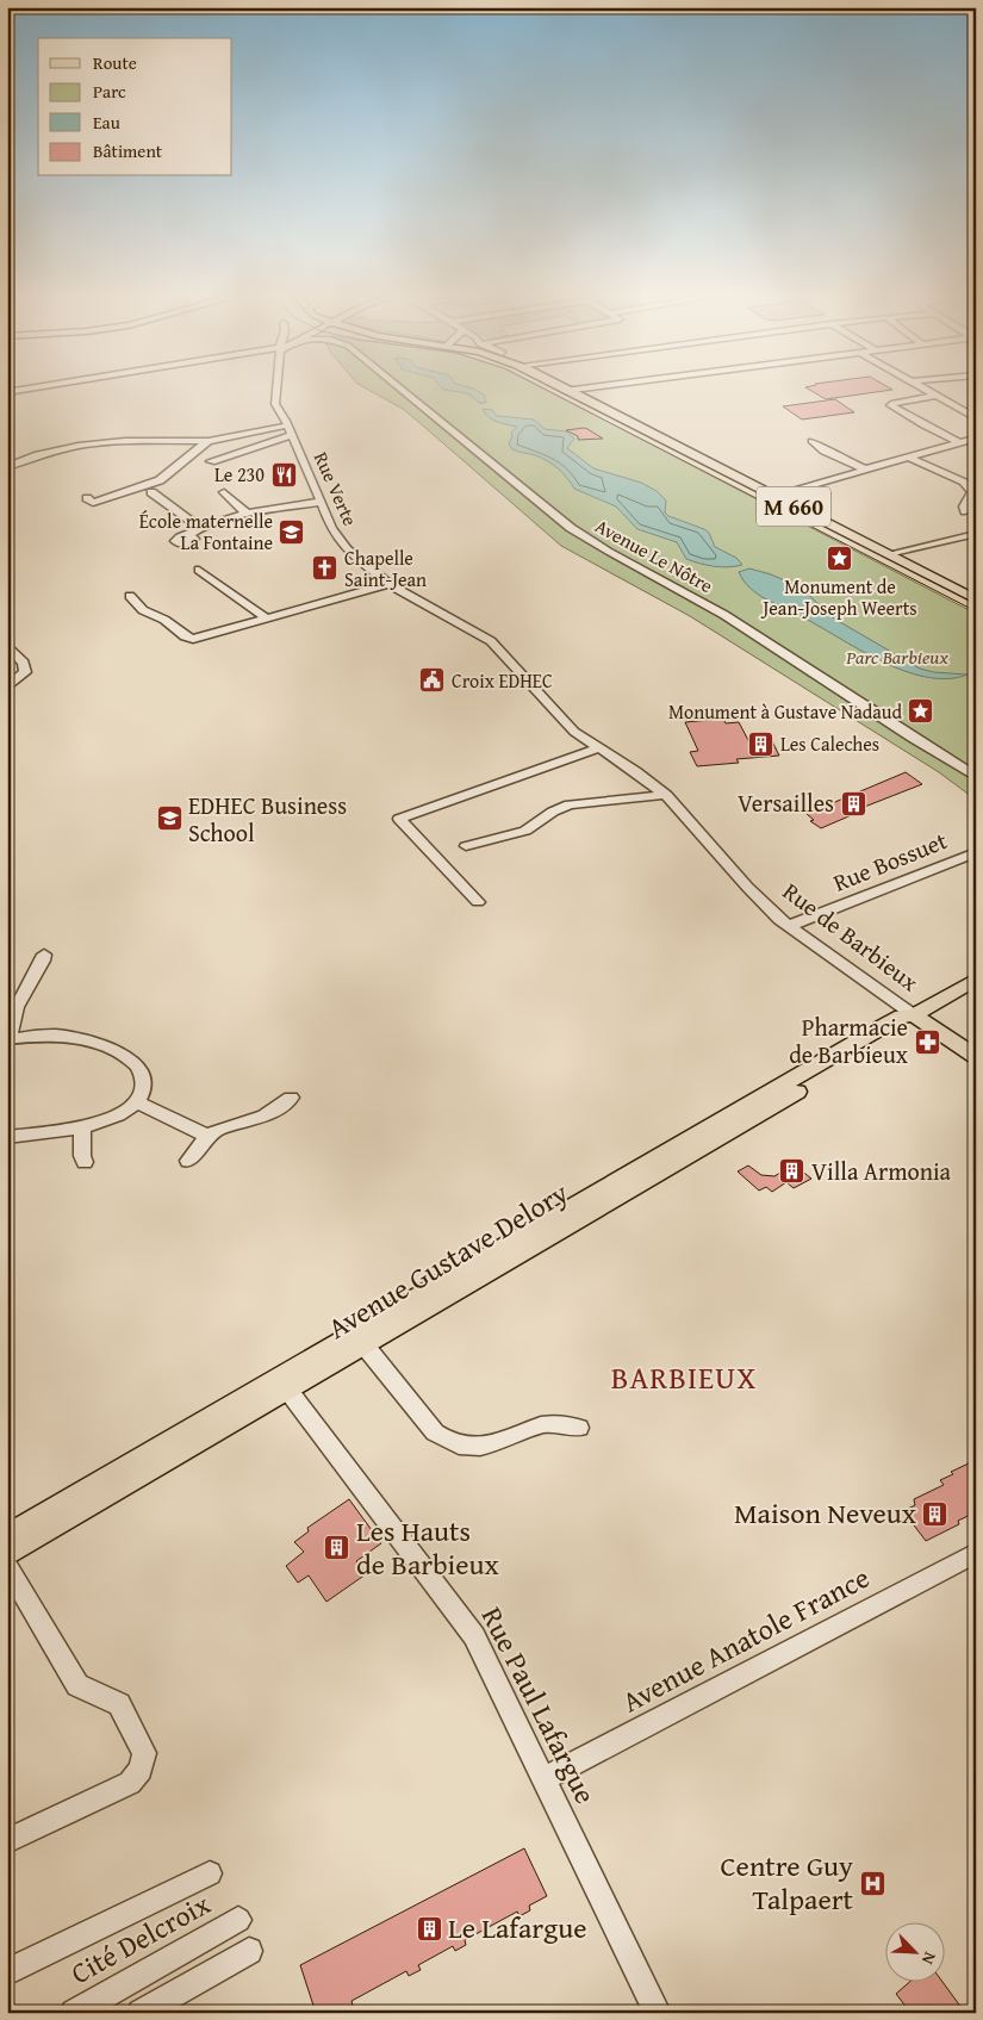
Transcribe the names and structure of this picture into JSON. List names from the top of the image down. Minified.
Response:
{"streets":{"main road":["M 660","Rue de Barbieux","Avenue Gustave Delory"],"street":["Rue Verte","Avenue Le Nôtre","Rue Bossuet","Avenue Anatole France","Rue Paul Lafargue","Cité Delcroix"]},"crossings":[["Rue Verte","Rue de Barbieux"],["Rue Bossuet","Rue de Barbieux"],["Rue de Barbieux","Avenue Gustave Delory"],["Avenue Gustave Delory","Rue Paul Lafargue"],["Avenue Anatole France","Rue Paul Lafargue"]],"districts":["BARBIEUX"],"parks":["Parc Barbieux"],"places":{"restaurant":["Le 230"],"school or university":["École maternelle La Fontaine","EDHEC Business School"],"place":["Monument de Jean-Joseph Weerts","Monument à Gustave Nadaud"],"church":["Chapelle Saint-Jean"],"public building":["Croix EDHEC"],"building":["Les Caleches","Versailles","Villa Armonia","Maison Neveux","Les Hauts de Barbieux","Le Lafargue"],"pharmacy":["Pharmacie de Barbieux"],"hospital":["Centre Guy Talpaert"]},"legend":["Route","Parc","Eau","Bâtiment"],"north":"bottom right"}
